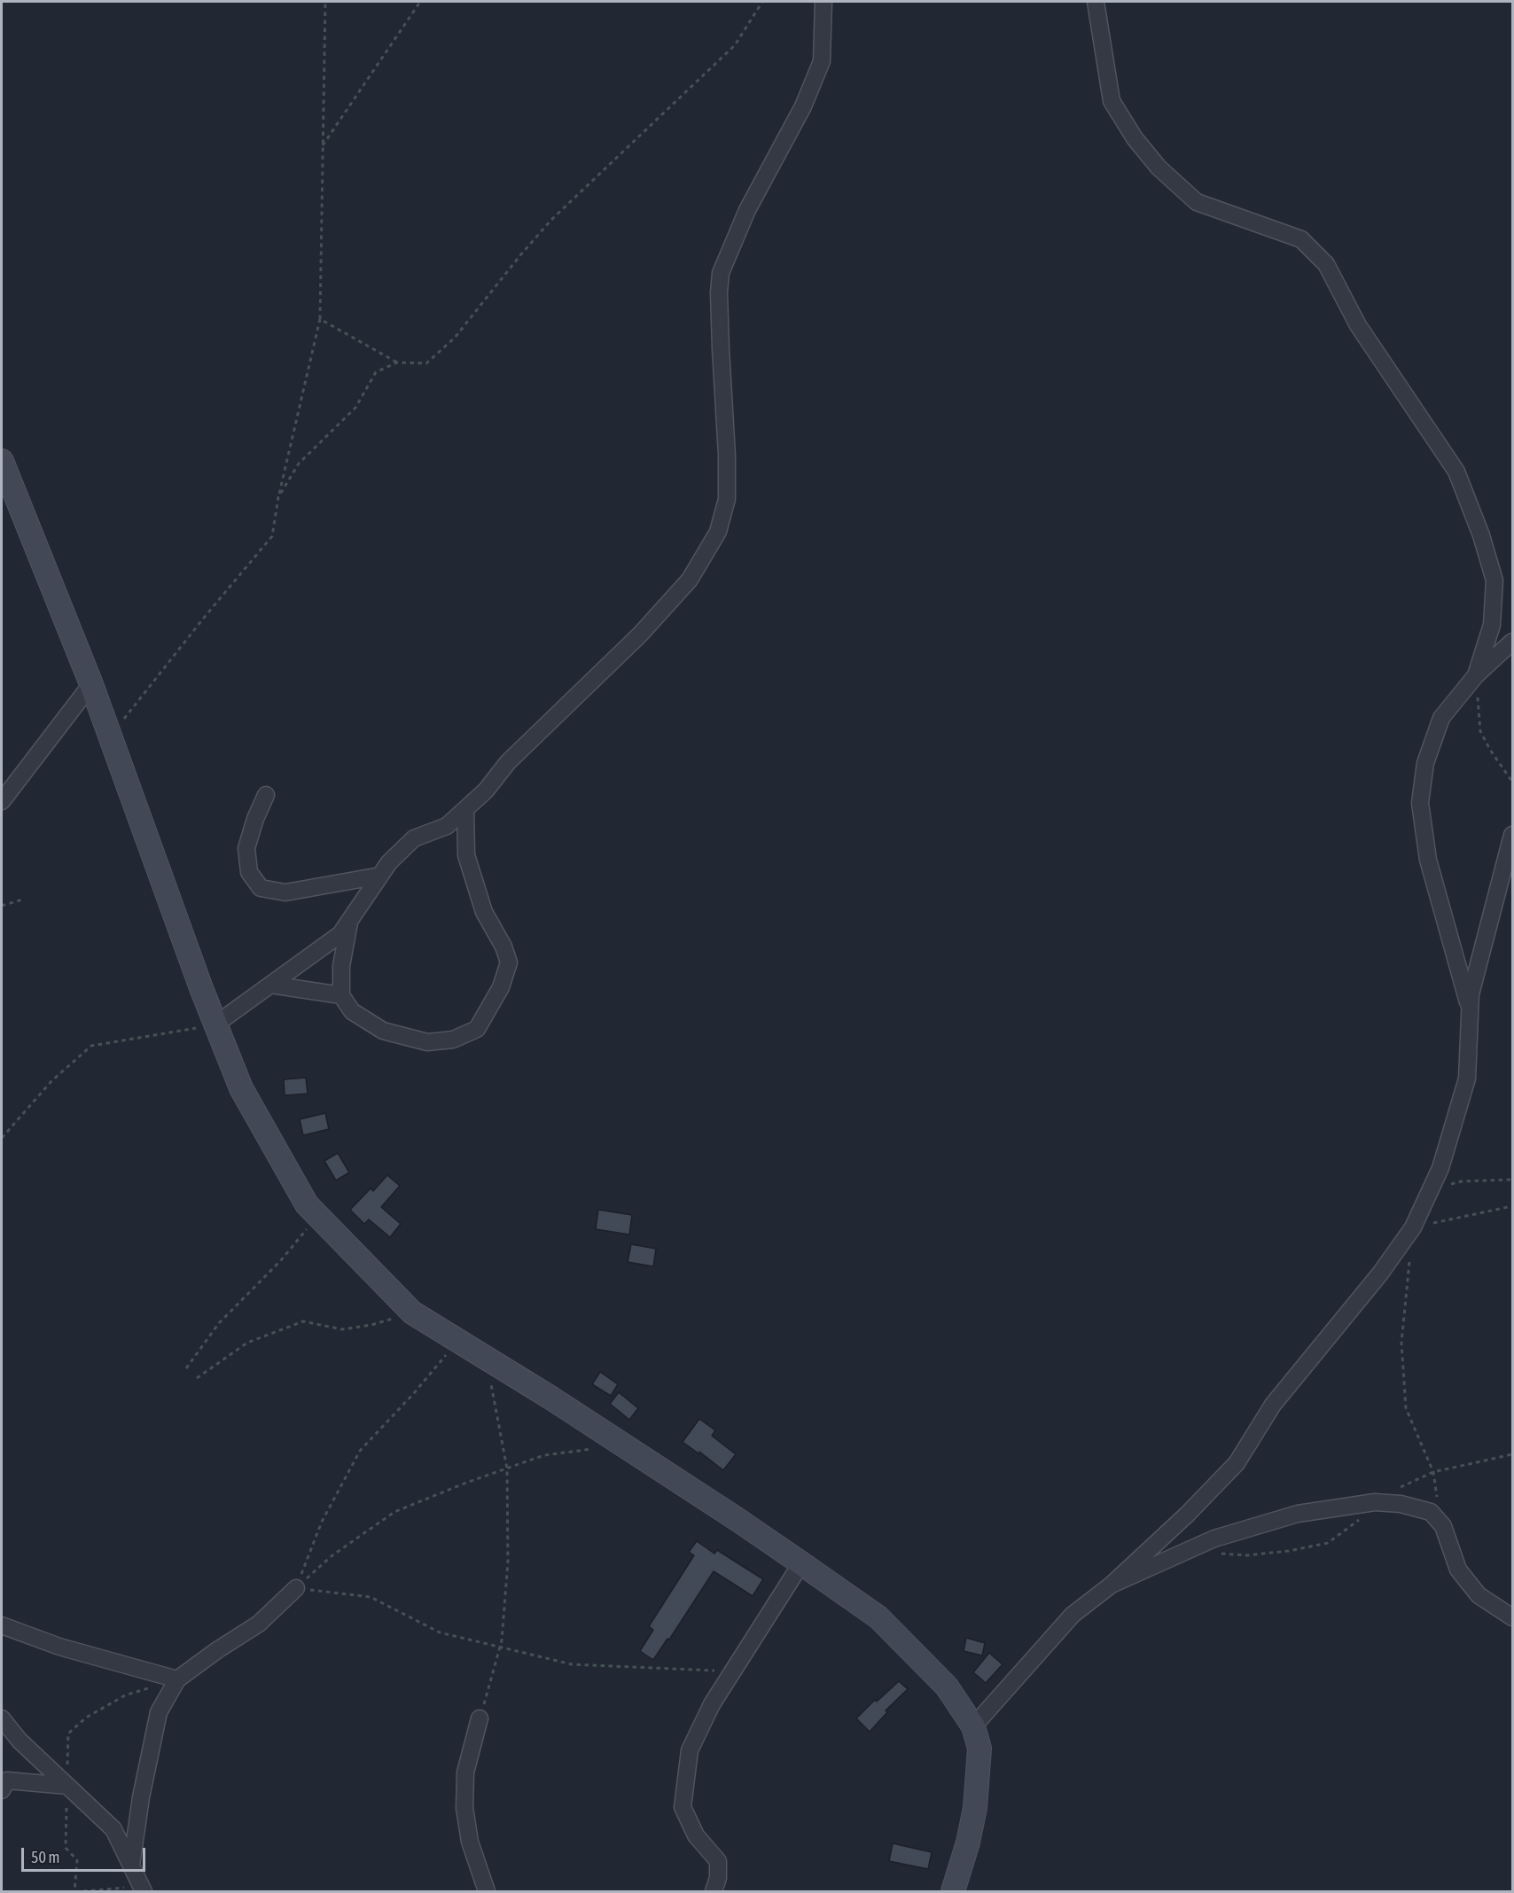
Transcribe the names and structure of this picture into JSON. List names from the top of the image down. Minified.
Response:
{"scale_bar":"50 m"}
